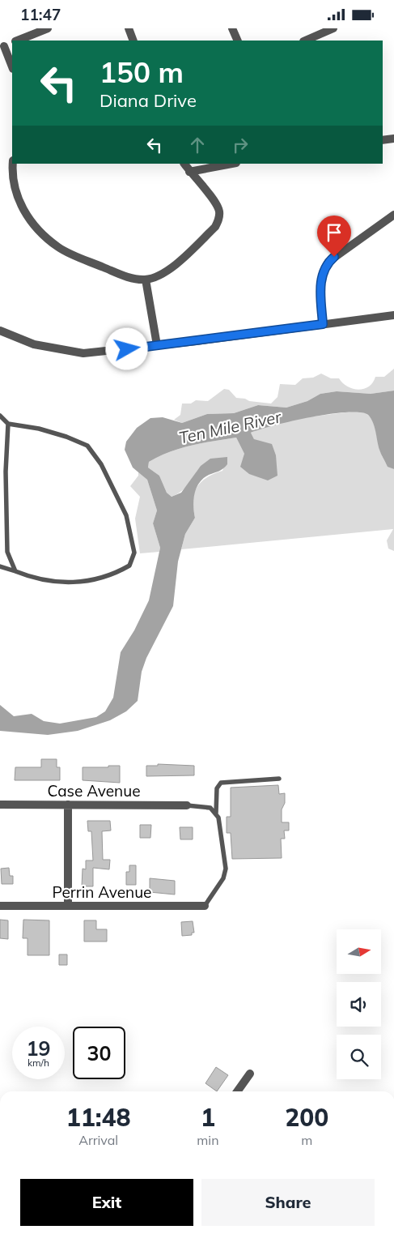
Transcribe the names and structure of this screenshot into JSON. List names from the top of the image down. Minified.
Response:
{"streets":{"street":["Case Avenue","Perrin Avenue"]},"water":["Ten Mile River"],"north":"right","page":{"status":"11:47","turn":["150 m","Diana Drive"],"speed":"19 km/h","limit":"30","eta":["11:48","Arrival","1","min","200","m"],"buttons":["Exit","Share"]}}
